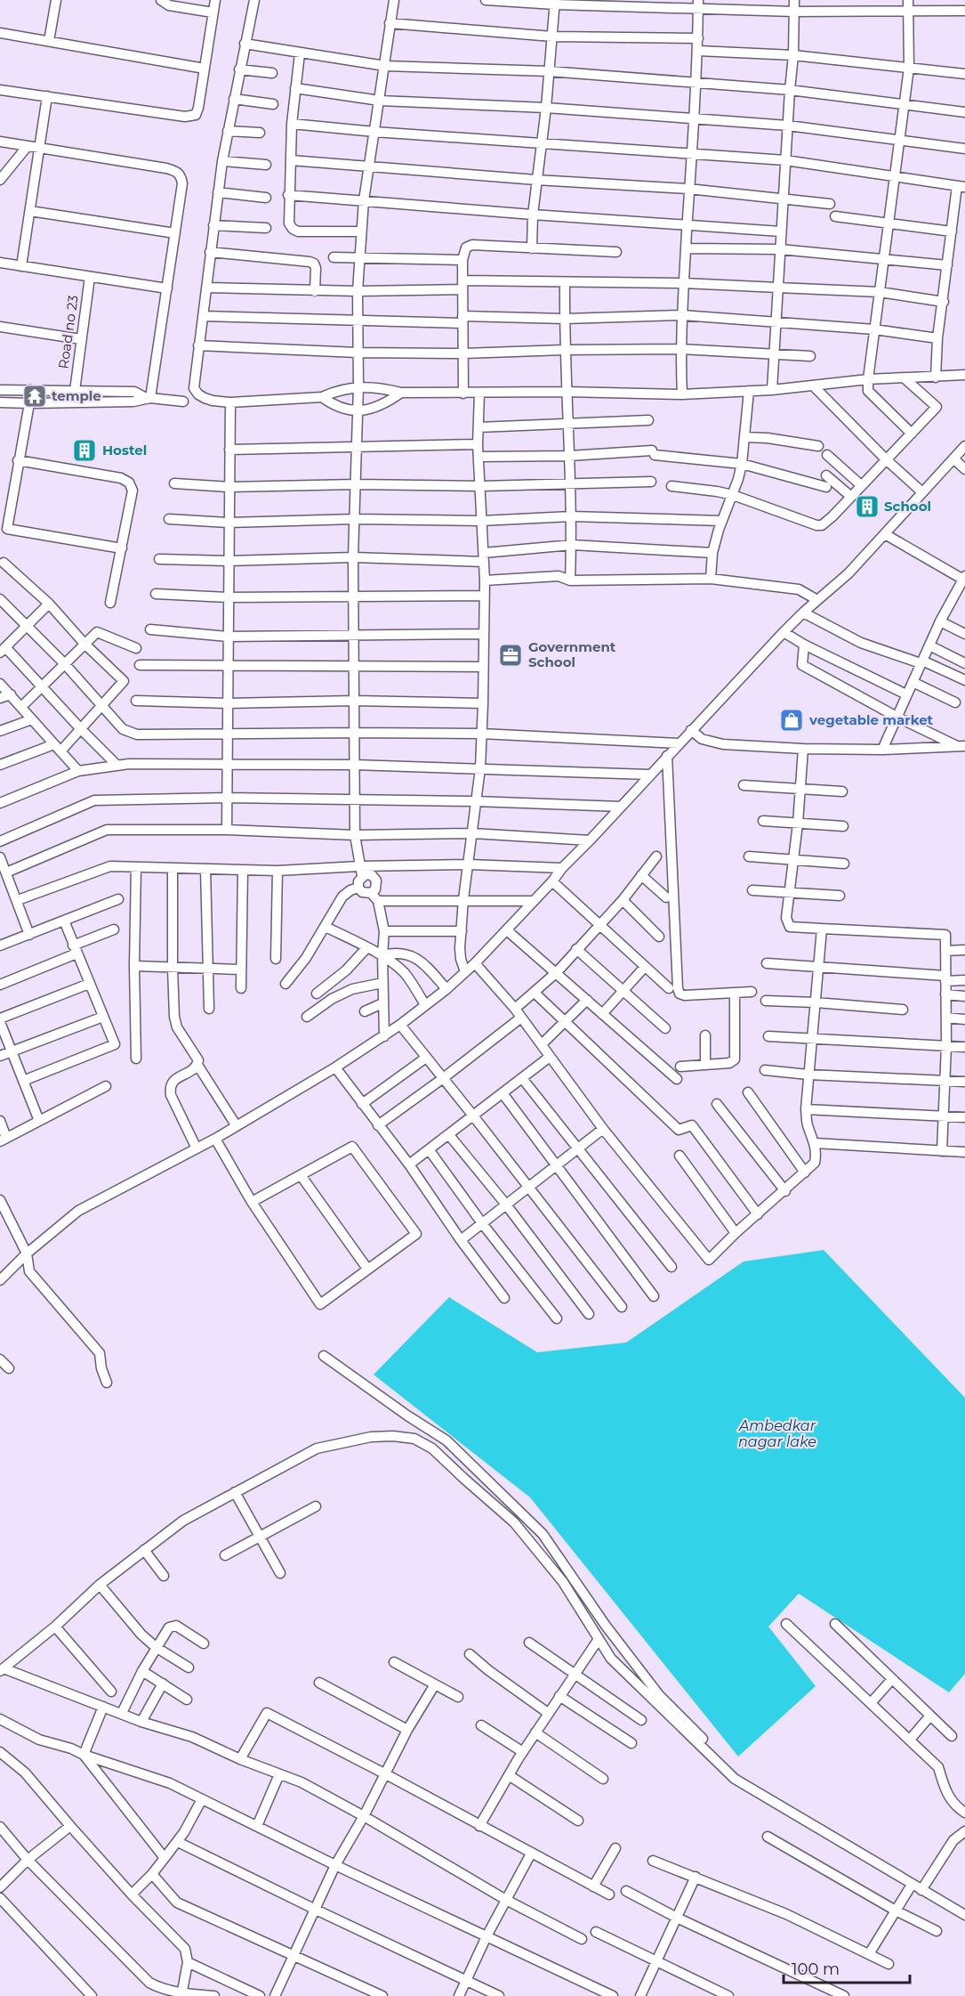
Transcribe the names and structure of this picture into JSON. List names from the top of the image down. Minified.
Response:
{"streets":{"street":["Road no 23"]},"water":["Ambedkar nagar lake"],"places":{"temple":["temple"],"building":["Hostel","School"],"office":["Government School"],"shop":["vegetable market"]},"scale_bar":"100 m"}
